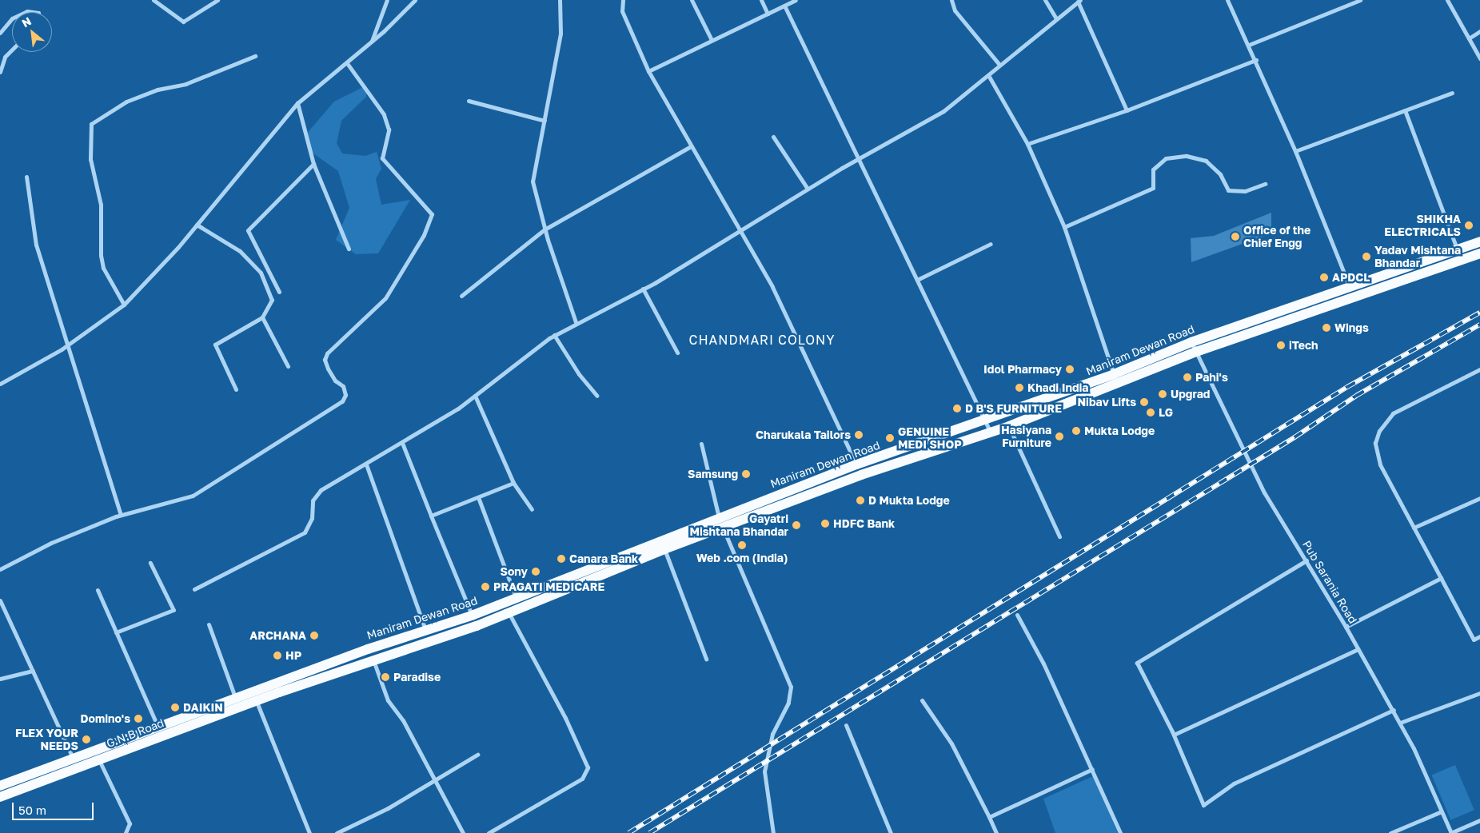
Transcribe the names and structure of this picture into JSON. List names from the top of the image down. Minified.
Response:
{"streets":{"main road":["Maniram Dewan Road","G.N.B Road"],"street":["Pub Sarania Road"]},"crossings":[["Maniram Dewan Road","Pub Sarania Road"],["Maniram Dewan Road","G.N.B Road"]],"districts":["CHANDMARI COLONY"],"places":["SHIKHA ELECTRICALS","Office of the Chief Engg","Yadav Mishtana Bhandar","APDCL","Wings","iTech","Idol Pharmacy","Pahi's","Khadi India","Upgrad","Nibav Lifts","D B'S FURNITURE","LG","Mukta Lodge","Charukala Tailors","Hasiyana Furniture","GENUINE MEDI SHOP","Samsung","D Mukta Lodge","HDFC Bank","Gayatri Mishtana Bhandar","Web .com (India)","Canara Bank","Sony","PRAGATI MEDICARE","ARCHANA","HP","Paradise","DAIKIN","Domino's","FLEX YOUR NEEDS"],"scale_bar":"50 m","north":"top left"}
